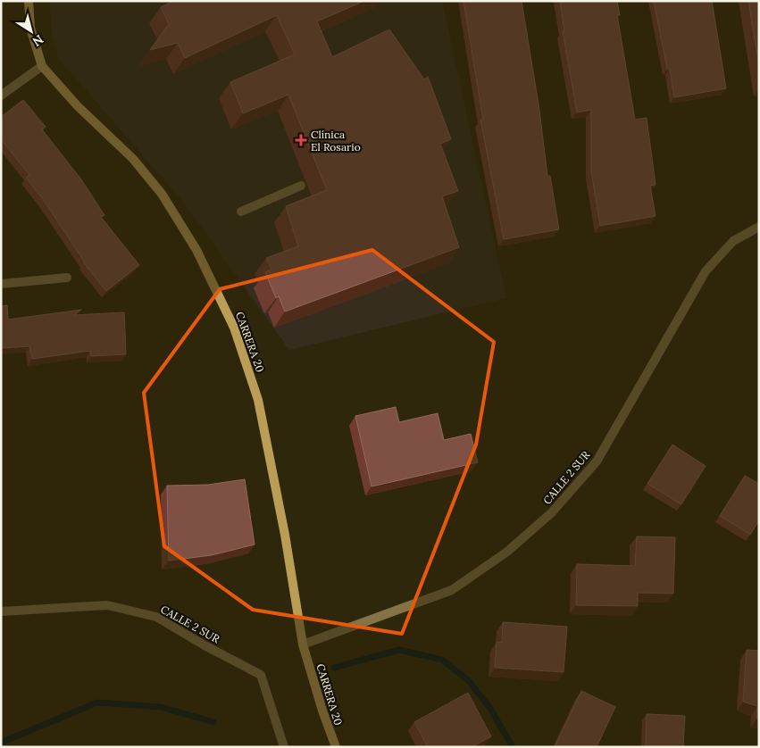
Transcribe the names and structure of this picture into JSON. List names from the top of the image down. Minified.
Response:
{"streets":{"street":["CARRERA 20","CALLE 2 SUR"]},"crossings":[["CARRERA 20","CALLE 2 SUR"]],"places":{"health":["Clínica El Rosario"]},"north":"bottom right"}
